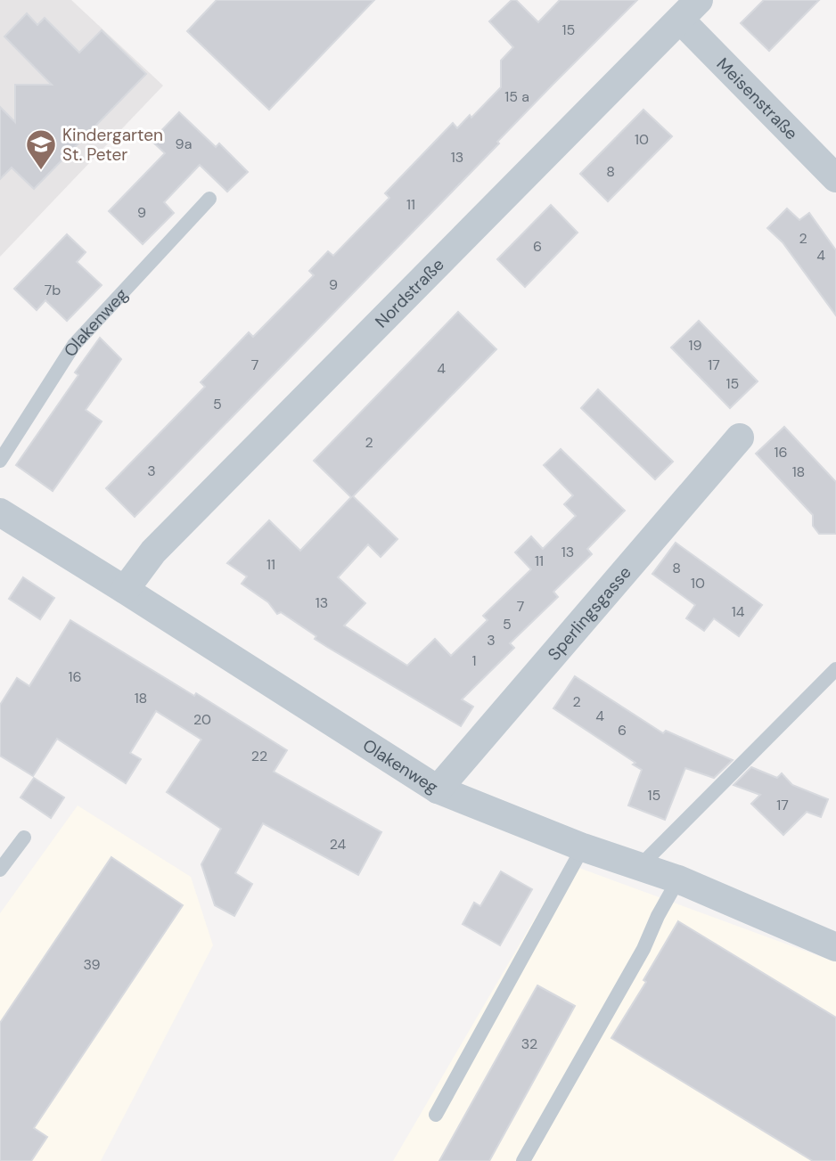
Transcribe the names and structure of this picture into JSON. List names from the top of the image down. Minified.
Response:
{"streets":{"street":["Meisenstraße","Nordstraße","Olakenweg","Sperlingsgasse"]},"crossings":[["Meisenstraße","Nordstraße"],["Nordstraße","Olakenweg"],["Olakenweg","Sperlingsgasse"]],"places":{"school or university":["Kindergarten St. Peter"]},"house_numbers":["15","15 a","10","9a","13","8","11","9","2","6","4","9","7b","19","7","17","4","15","5","2","16","3","18","13","11","11","8","10","13","7","14","5","3","1","16","18","2","4","20","6","22","15","17","24","39","32"]}
